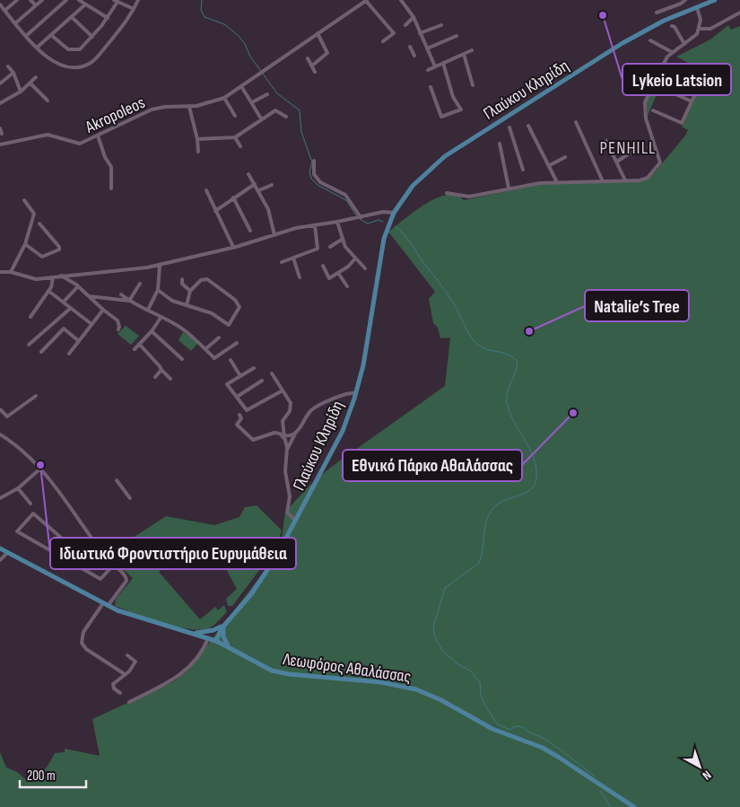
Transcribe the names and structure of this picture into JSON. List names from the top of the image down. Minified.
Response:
{"streets":{"main road":["Γλαύκου Κληρίδη","Λεωφόρος Αθαλάσσας"],"street":["Akropoleos"]},"crossings":[["Γλαύκου Κληρίδη","Λεωφόρος Αθαλάσσας"]],"districts":["PENHILL"],"places":["Lykeio Latsion","Natalie’s Tree","Εθνικό Πάρκο Αθαλάσσας","Ιδιωτικό Φροντιστήριο Ευρυμάθεια"],"scale_bar":"200 m","north":"bottom right"}
